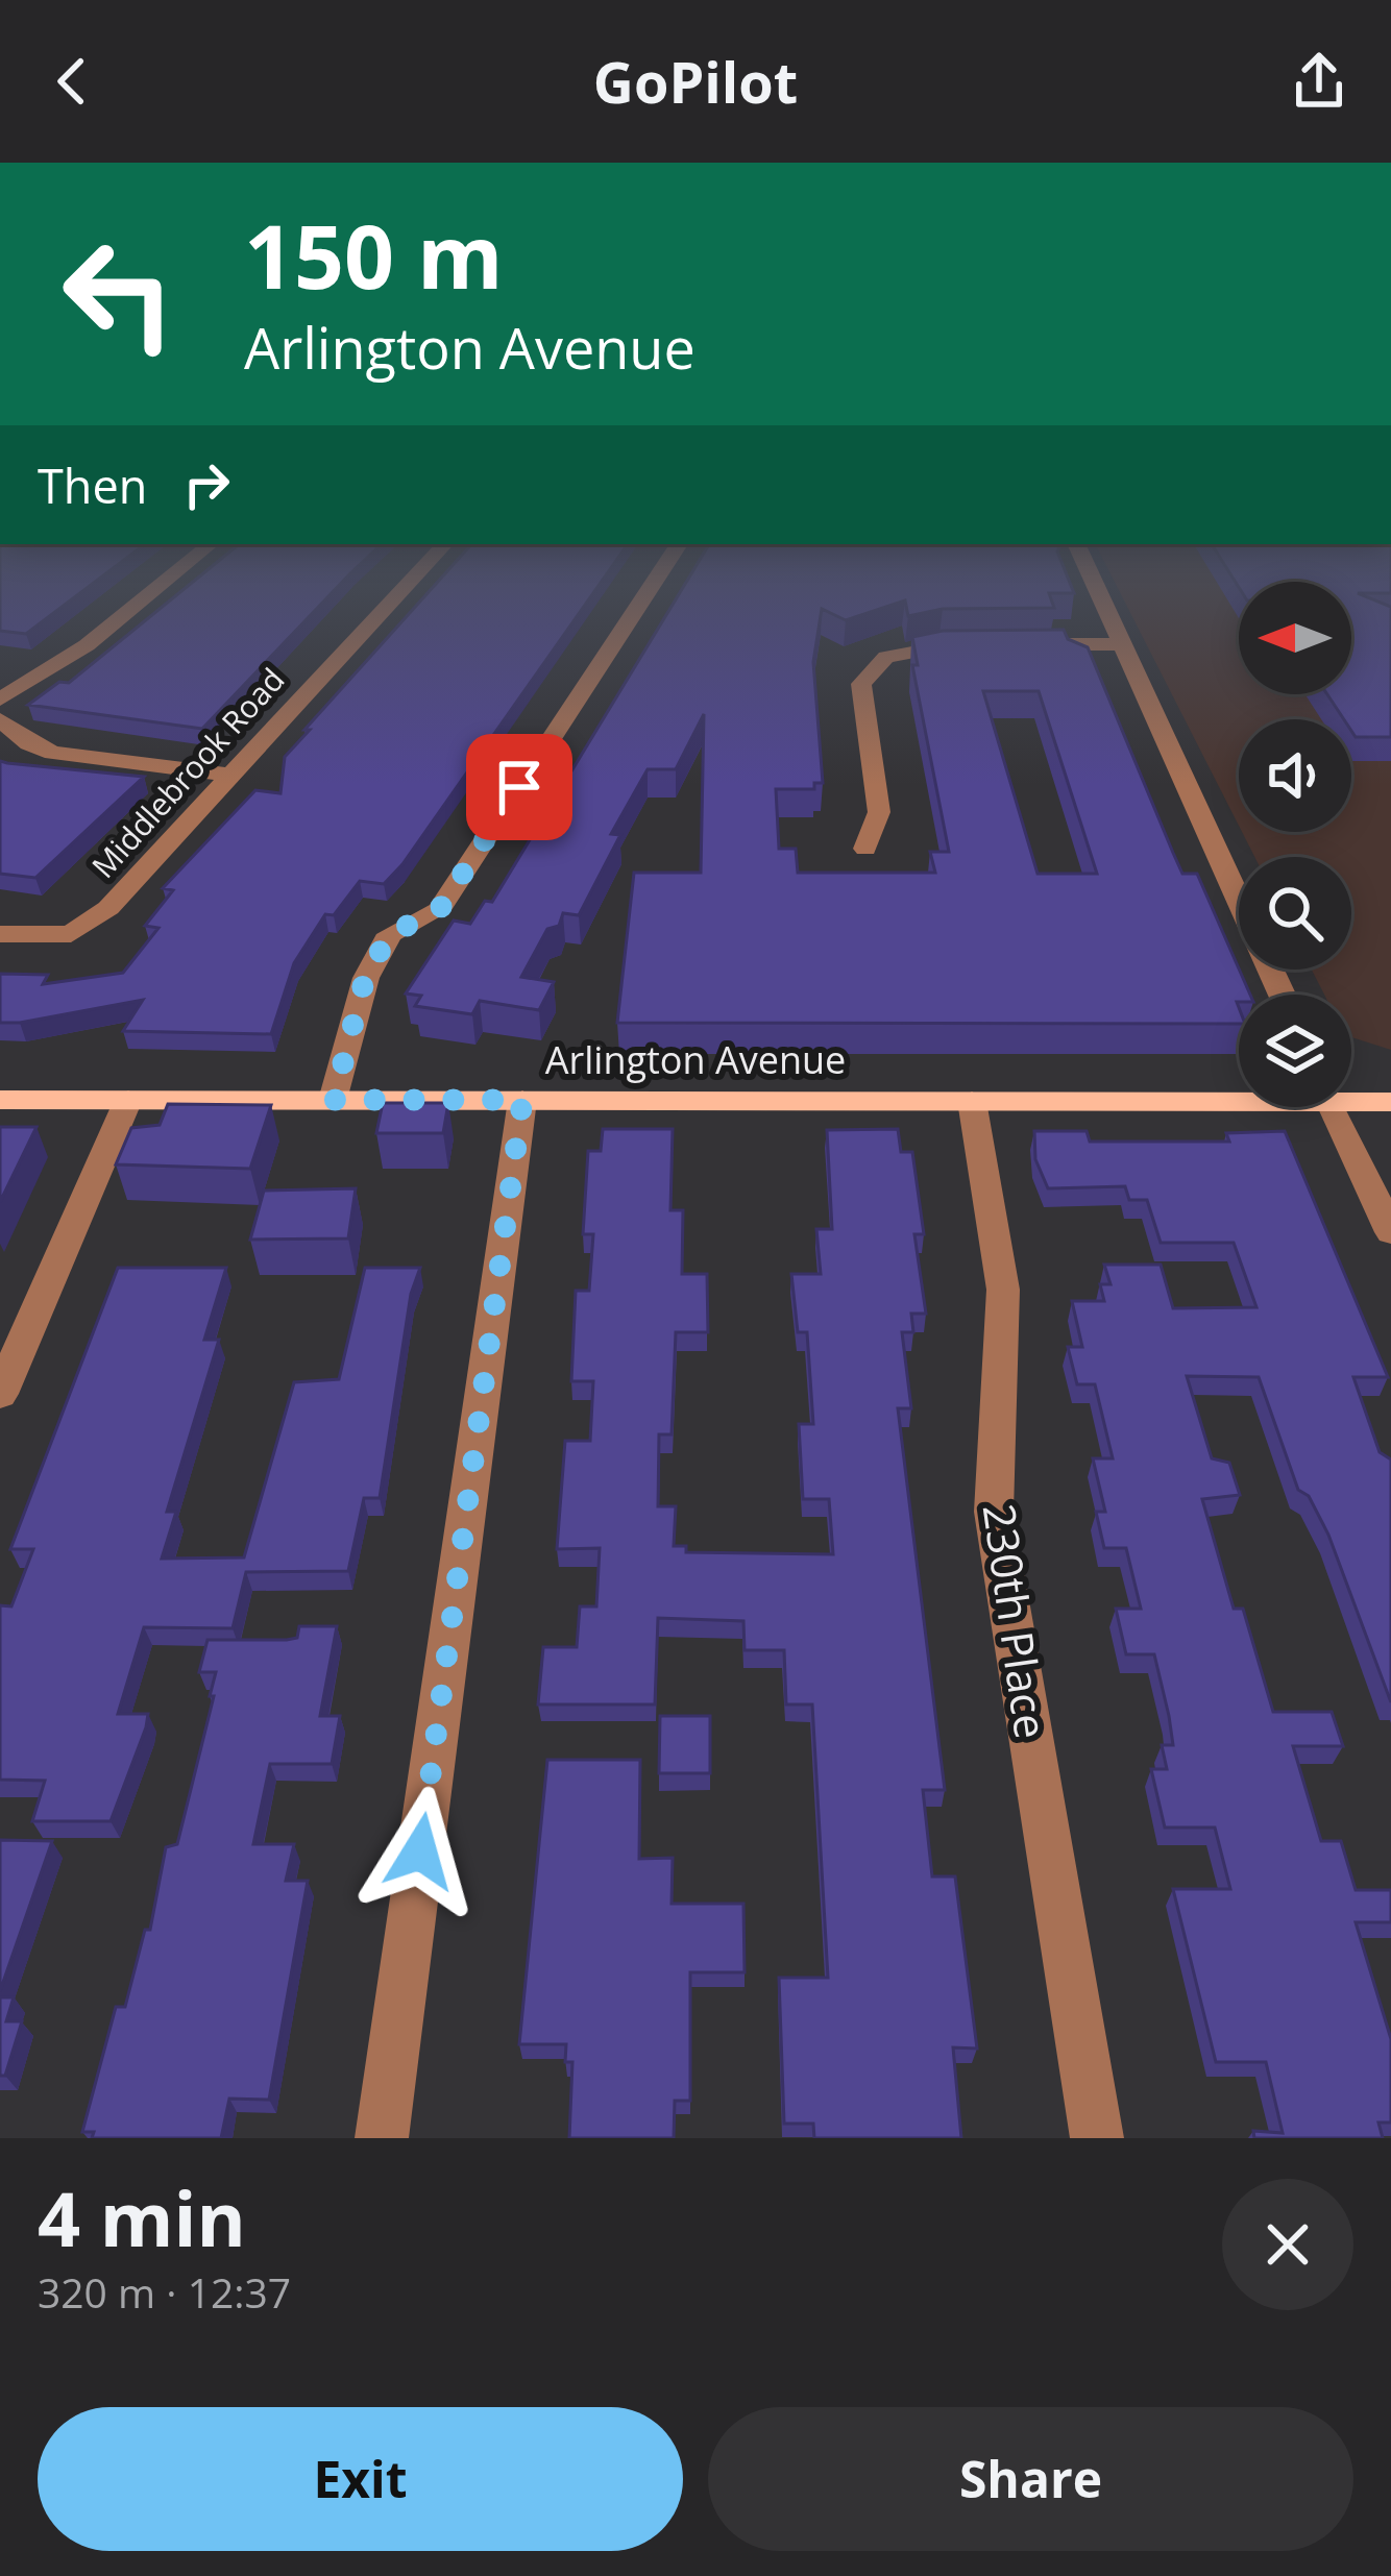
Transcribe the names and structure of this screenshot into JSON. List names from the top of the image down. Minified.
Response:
{"streets":{"main road":["Arlington Avenue"],"street":["Middlebrook Road","230th Place"]},"crossings":[["Arlington Avenue","230th Place"]],"north":"left","page":{"header":"GoPilot","turn":["150 m","Arlington Avenue"],"then":"Then","heading":["4 min","320 m · 12:37"],"buttons":["Exit","Share"]}}
